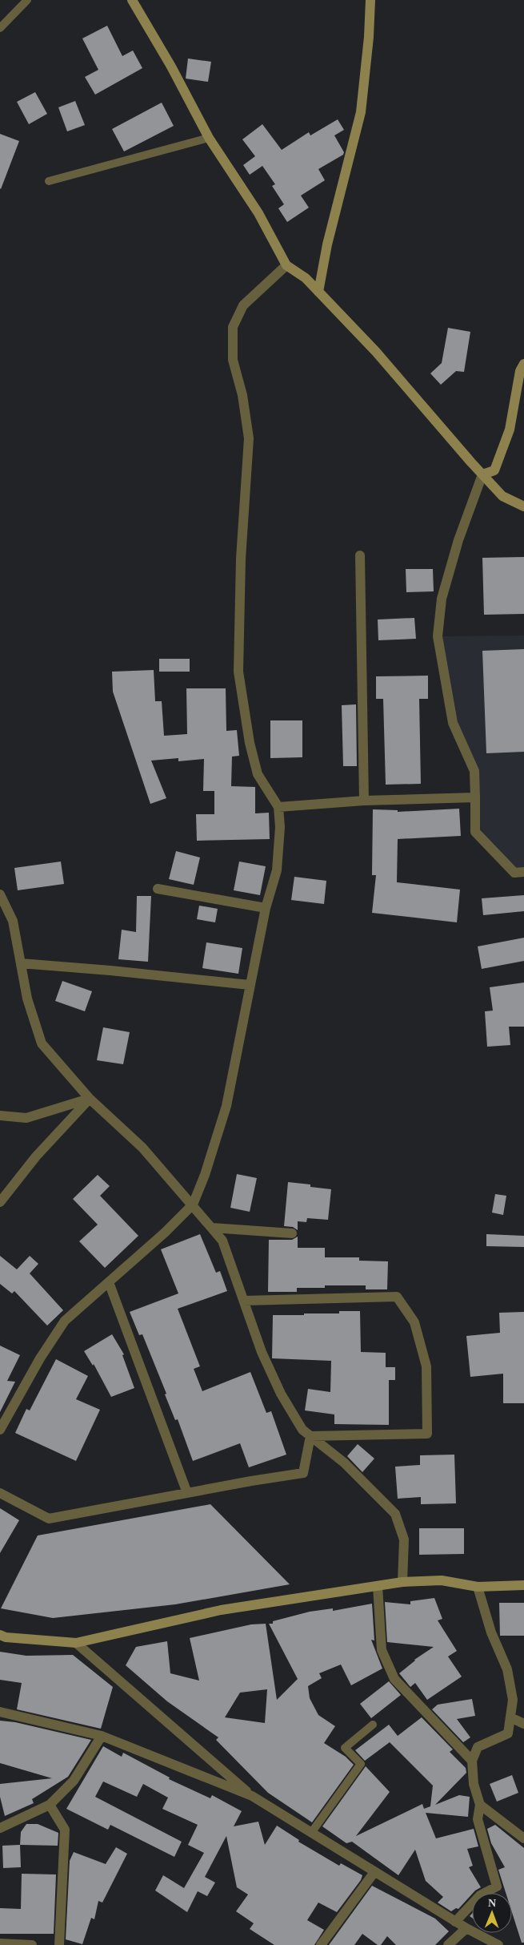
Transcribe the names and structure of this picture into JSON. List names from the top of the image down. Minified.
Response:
{"north":"top"}
